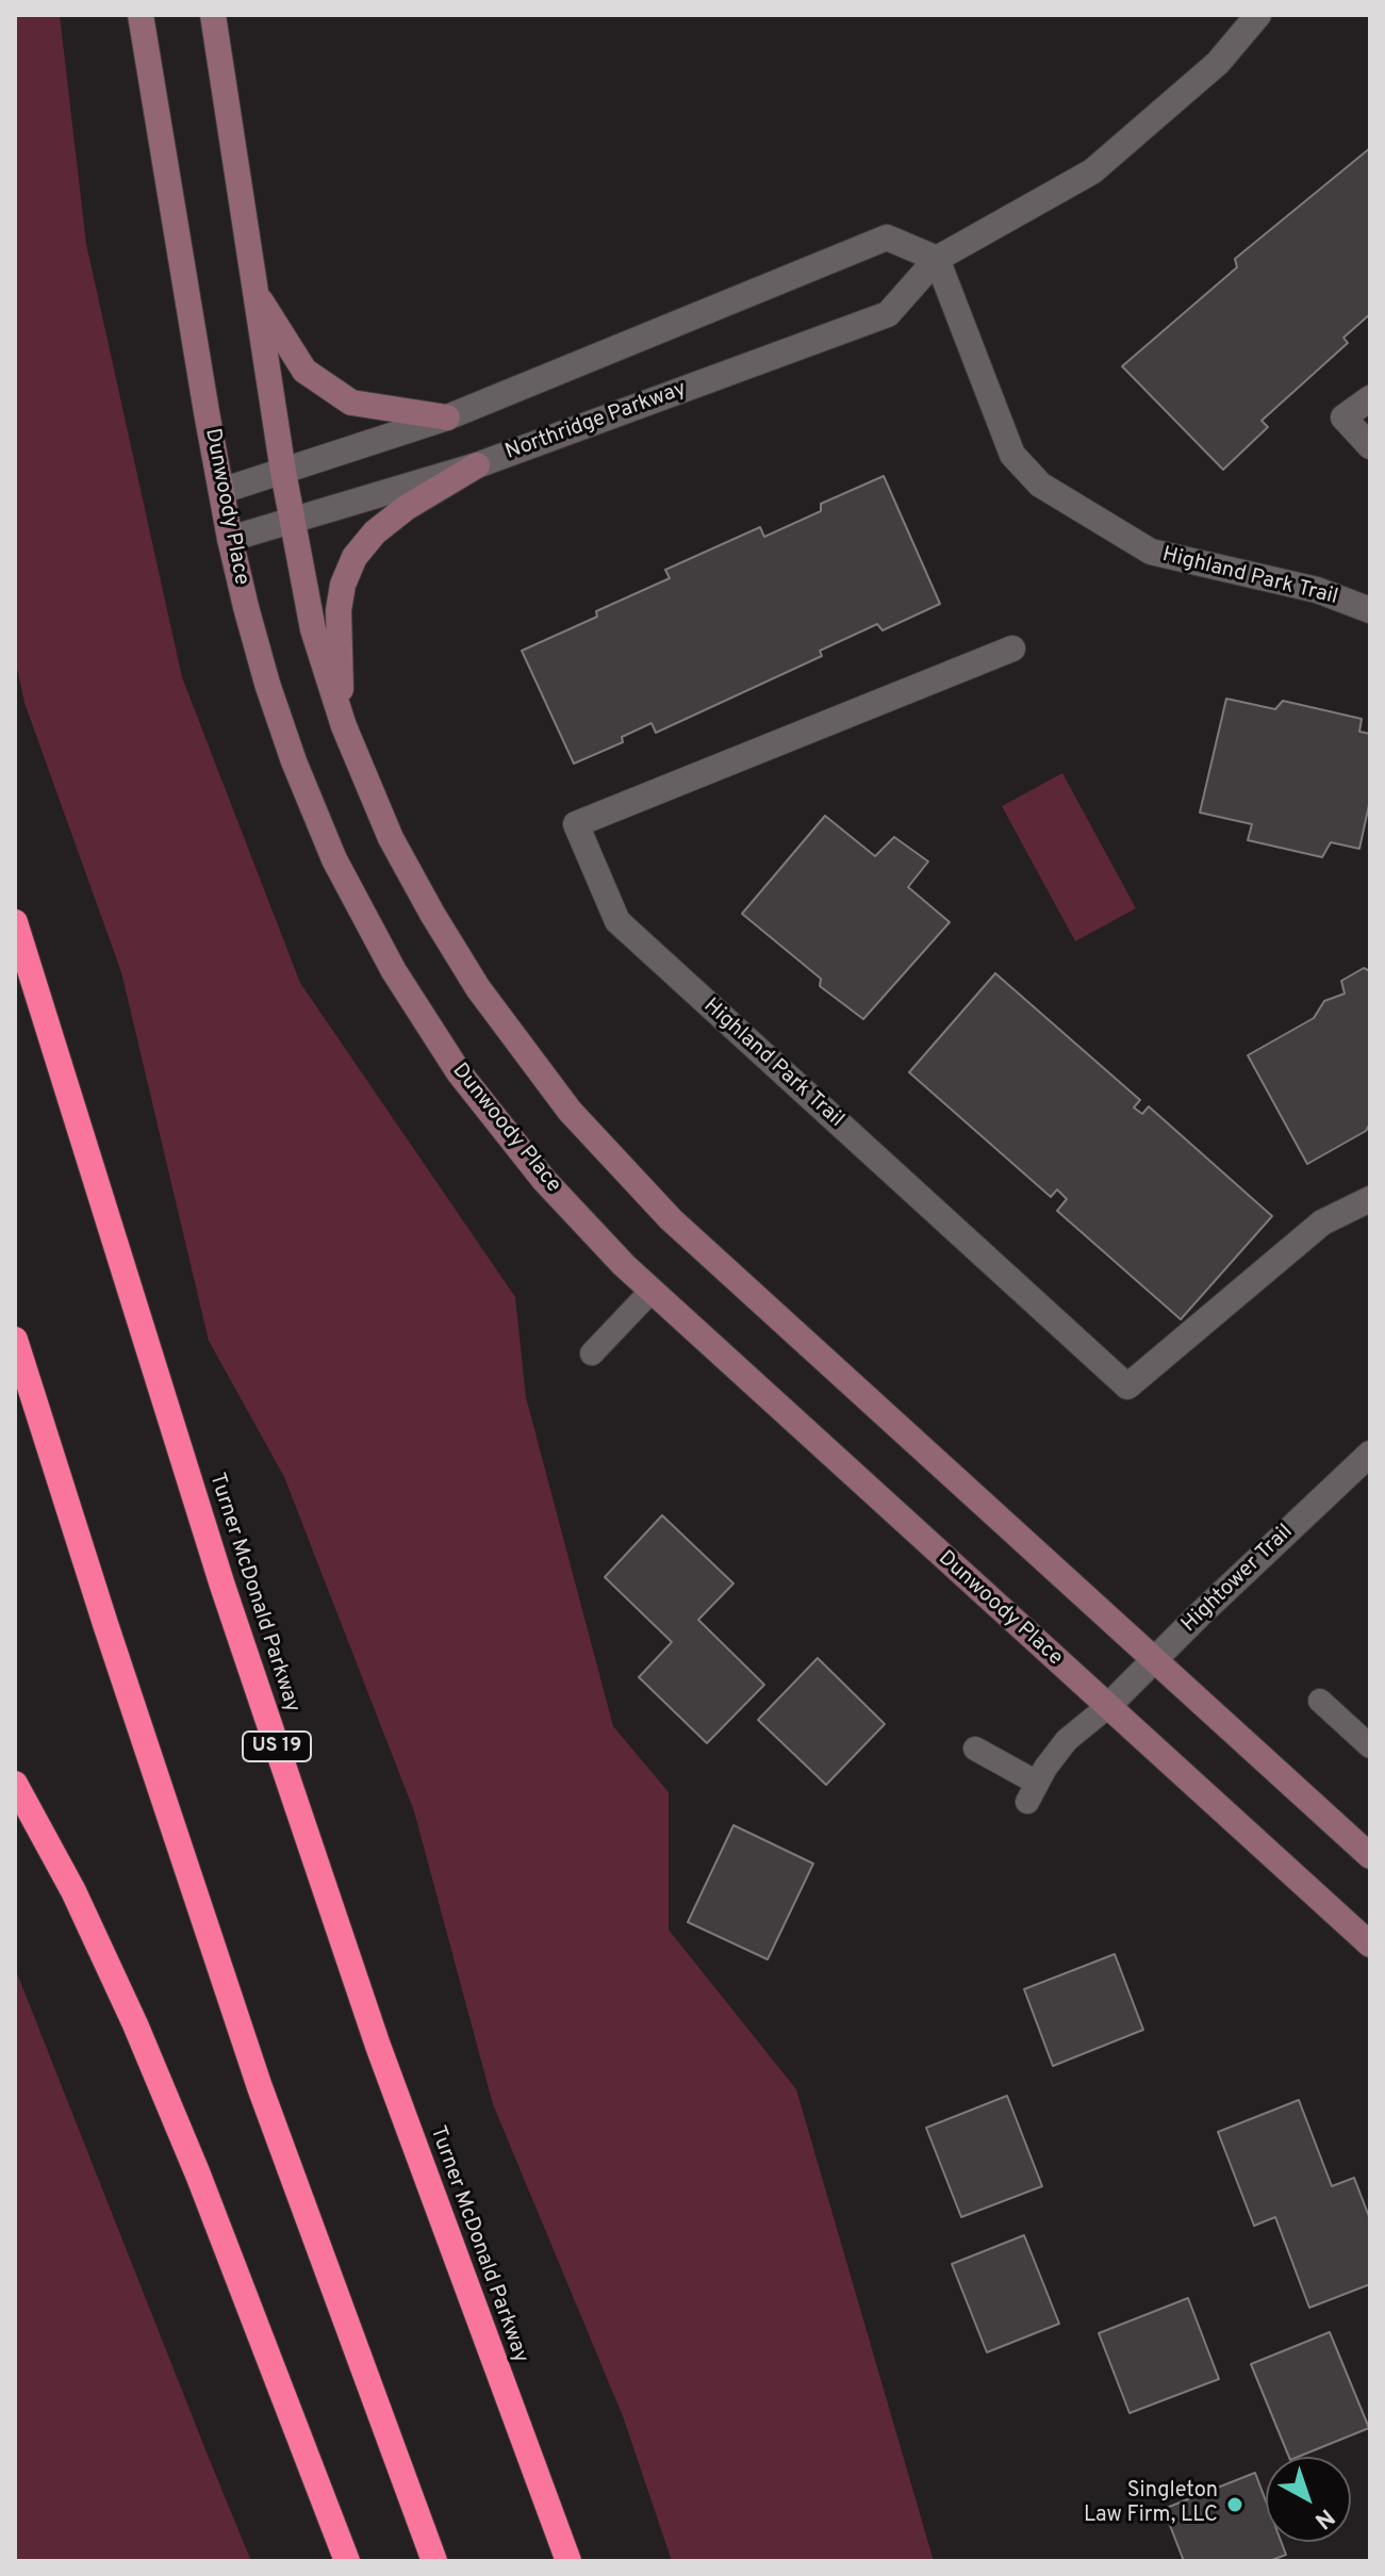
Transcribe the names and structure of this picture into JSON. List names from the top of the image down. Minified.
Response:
{"streets":{"highway":["Turner McDonald Parkway","US 19"],"street":["Northridge Parkway","Dunwoody Place","Highland Park Trail","Hightower Trail"]},"crossings":[["Northridge Parkway","Dunwoody Place"],["Northridge Parkway","Highland Park Trail"],["Dunwoody Place","Hightower Trail"]],"places":["Singleton Law Firm, LLC"],"north":"bottom right"}
